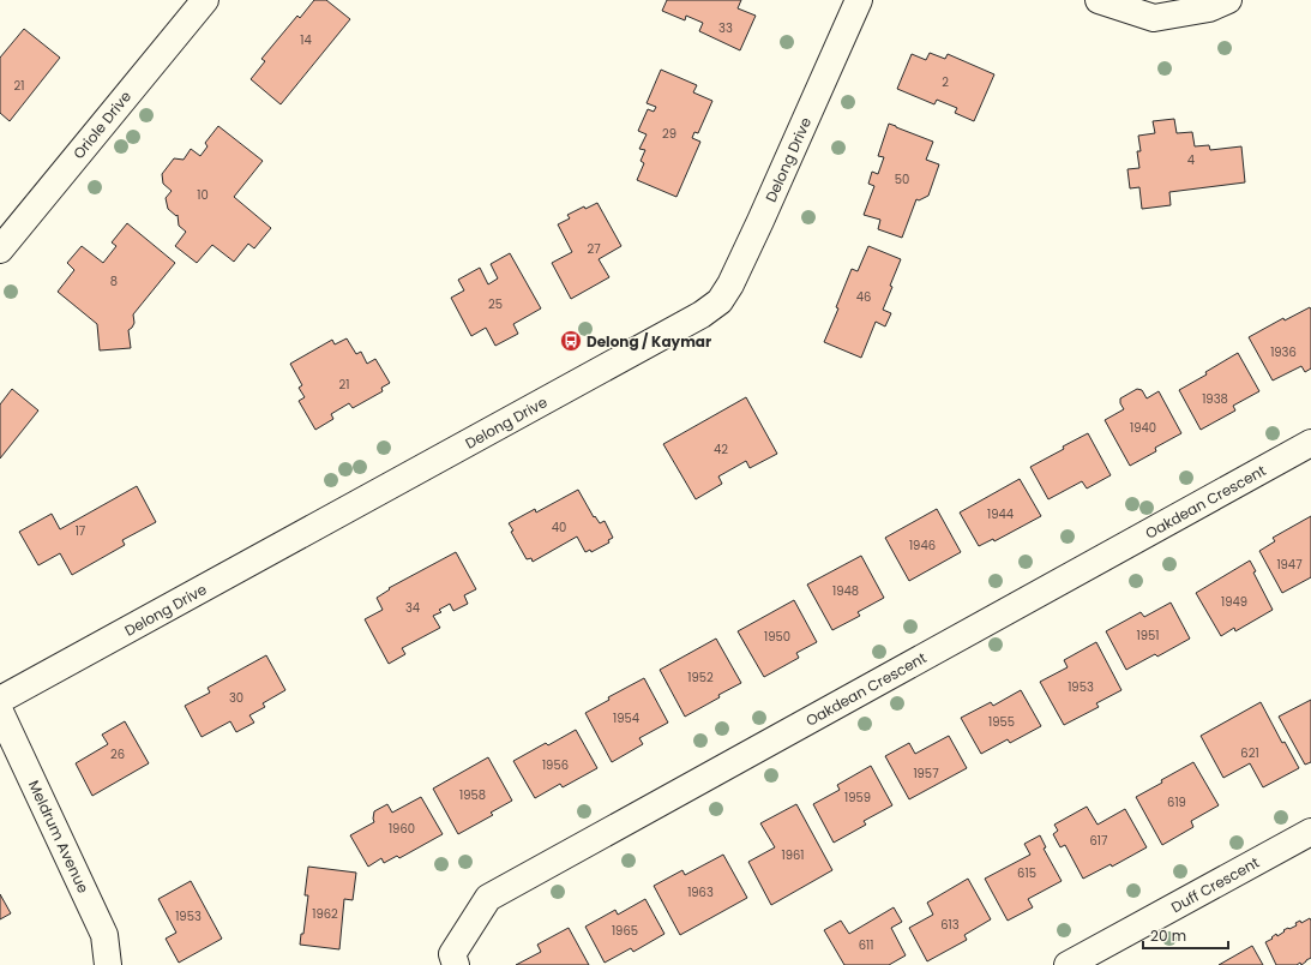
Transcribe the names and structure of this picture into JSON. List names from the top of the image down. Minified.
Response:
{"streets":{"street":["Oriole Drive","Delong Drive","Oakdean Crescent","Meldrum Avenue","Duff Crescent"]},"places":{"bus stop":["Delong / Kaymar"]},"house_numbers":["33","14","2","21","29","4","50","10","27","8","46","25","1936","21","1938","1940","42","1944","40","17","1946","1947","1948","1949","34","1951","1950","1952","1953","30","1954","1955","621","26","1956","1957","1958","1959","619","1960","617","1961","615","1963","1962","1953","613","1965","611"],"scale_bar":"20 m"}
